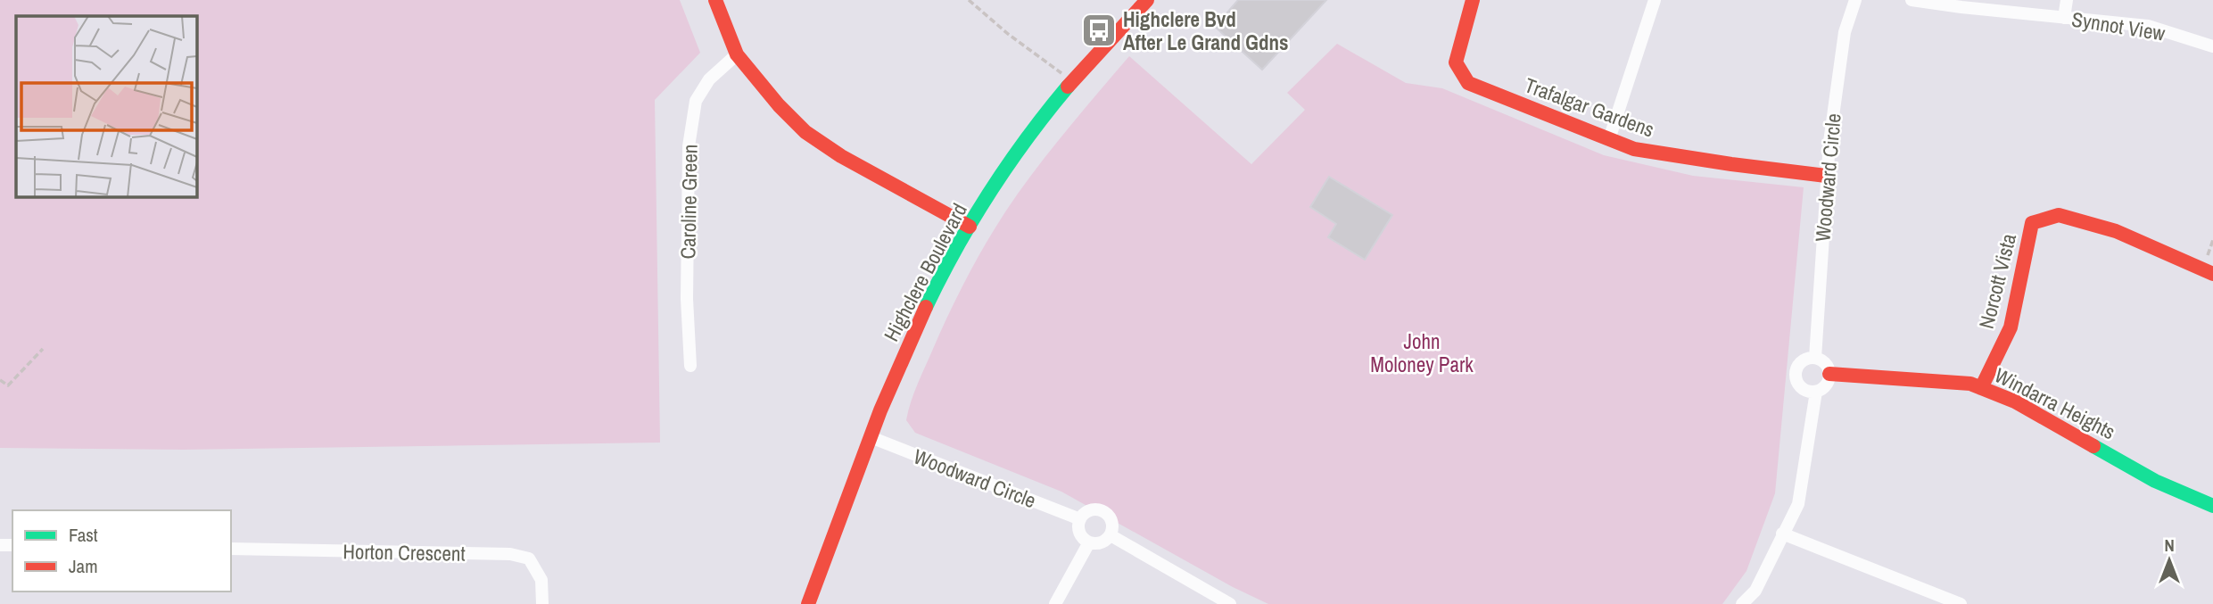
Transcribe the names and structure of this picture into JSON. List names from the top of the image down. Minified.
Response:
{"streets":{"street":["Synnot View","Trafalgar Gardens","Woodward Circle","Caroline Green","Highclere Boulevard","Norcott Vista","Windarra Heights","Horton Crescent"]},"crossings":[["Trafalgar Gardens","Woodward Circle"],["Woodward Circle","Highclere Boulevard"],["Woodward Circle","Windarra Heights"],["Norcott Vista","Windarra Heights"]],"parks":["John Moloney Park"],"places":{"bus stop":["Highclere Bvd After Le Grand Gdns"]},"legend":["Fast","Jam"],"north":"top"}
